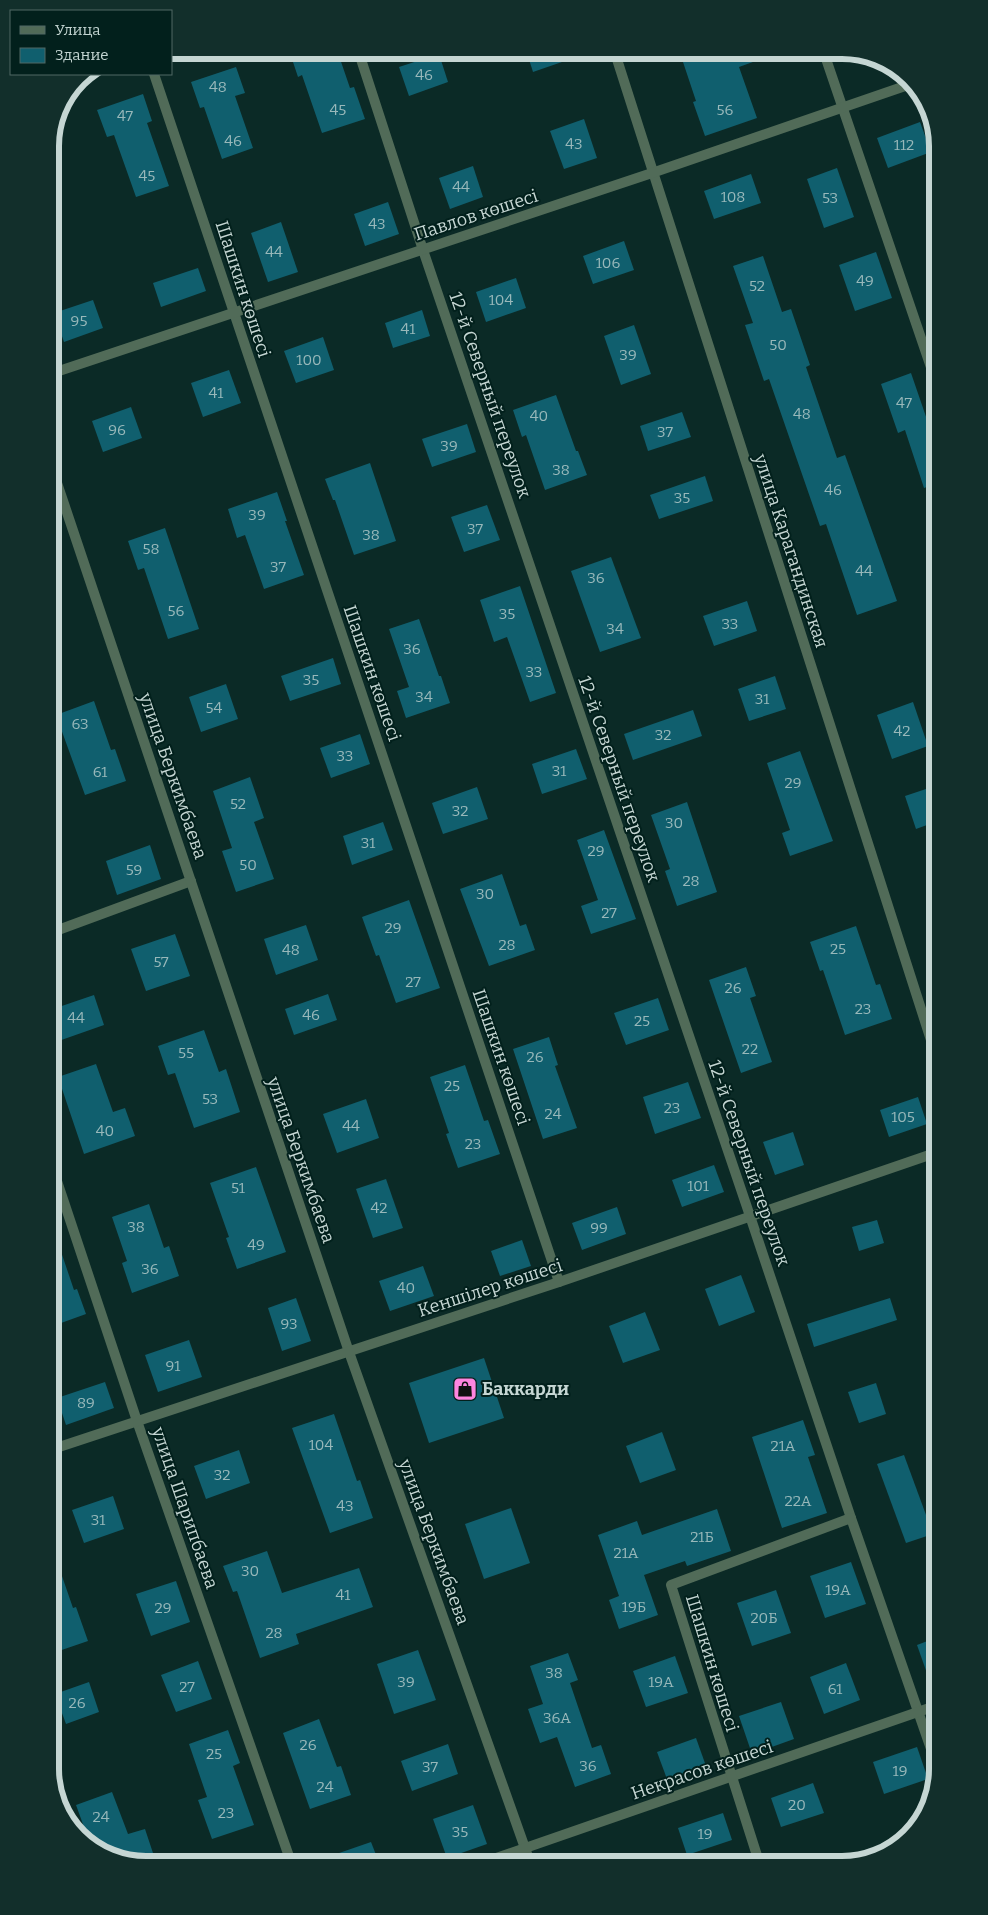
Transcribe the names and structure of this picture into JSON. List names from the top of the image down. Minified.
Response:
{"streets":{"street":["Павлов көшесі","Шашкин көшесі","12-й Северный переулок","улица Карагандинская","улица Беркимбаева","Кеншілер көшесі","улица Шарипбаева","Некрасов көшесі"]},"crossings":[["Павлов көшесі","Шашкин көшесі"],["Павлов көшесі","12-й Северный переулок"],["Павлов көшесі","улица Карагандинская"],["Шашкин көшесі","12-й Северный переулок"],["Шашкин көшесі","Кеншілер көшесі"],["Шашкин көшесі","Некрасов көшесі"],["12-й Северный переулок","Кеншілер көшесі"],["12-й Северный переулок","Некрасов көшесі"],["улица Беркимбаева","Кеншілер көшесі"],["улица Беркимбаева","Некрасов көшесі"],["Кеншілер көшесі","улица Шарипбаева"]],"places":{"shop":["Баккарди"]},"house_numbers":["46","48","45","56","47","46","43","112","45","44","108","53","43","44","106","49","52","104","95","41","50","39","100","41","47","48","40","96","37","39","38","46","35","39","37","38","58","37","44","36","56","35","33","34","36","33","35","34","31","54","63","42","32","33","31","61","29","52","32","30","31","29","50","59","28","30","27","29","28","25","48","57","27","26","23","46","44","25","22","55","26","25","53","23","24","105","44","40","23","101","51","42","38","99","49","36","40","93","91","89","104","21А","32","22А","43","31","21Б","21А","30","19А","41","19Б","29","20Б","28","38","39","19А","27","61","26","36А","26","25","36","37","19","24","20","23","24","35","19"],"legend":["Улица","Здание"]}
